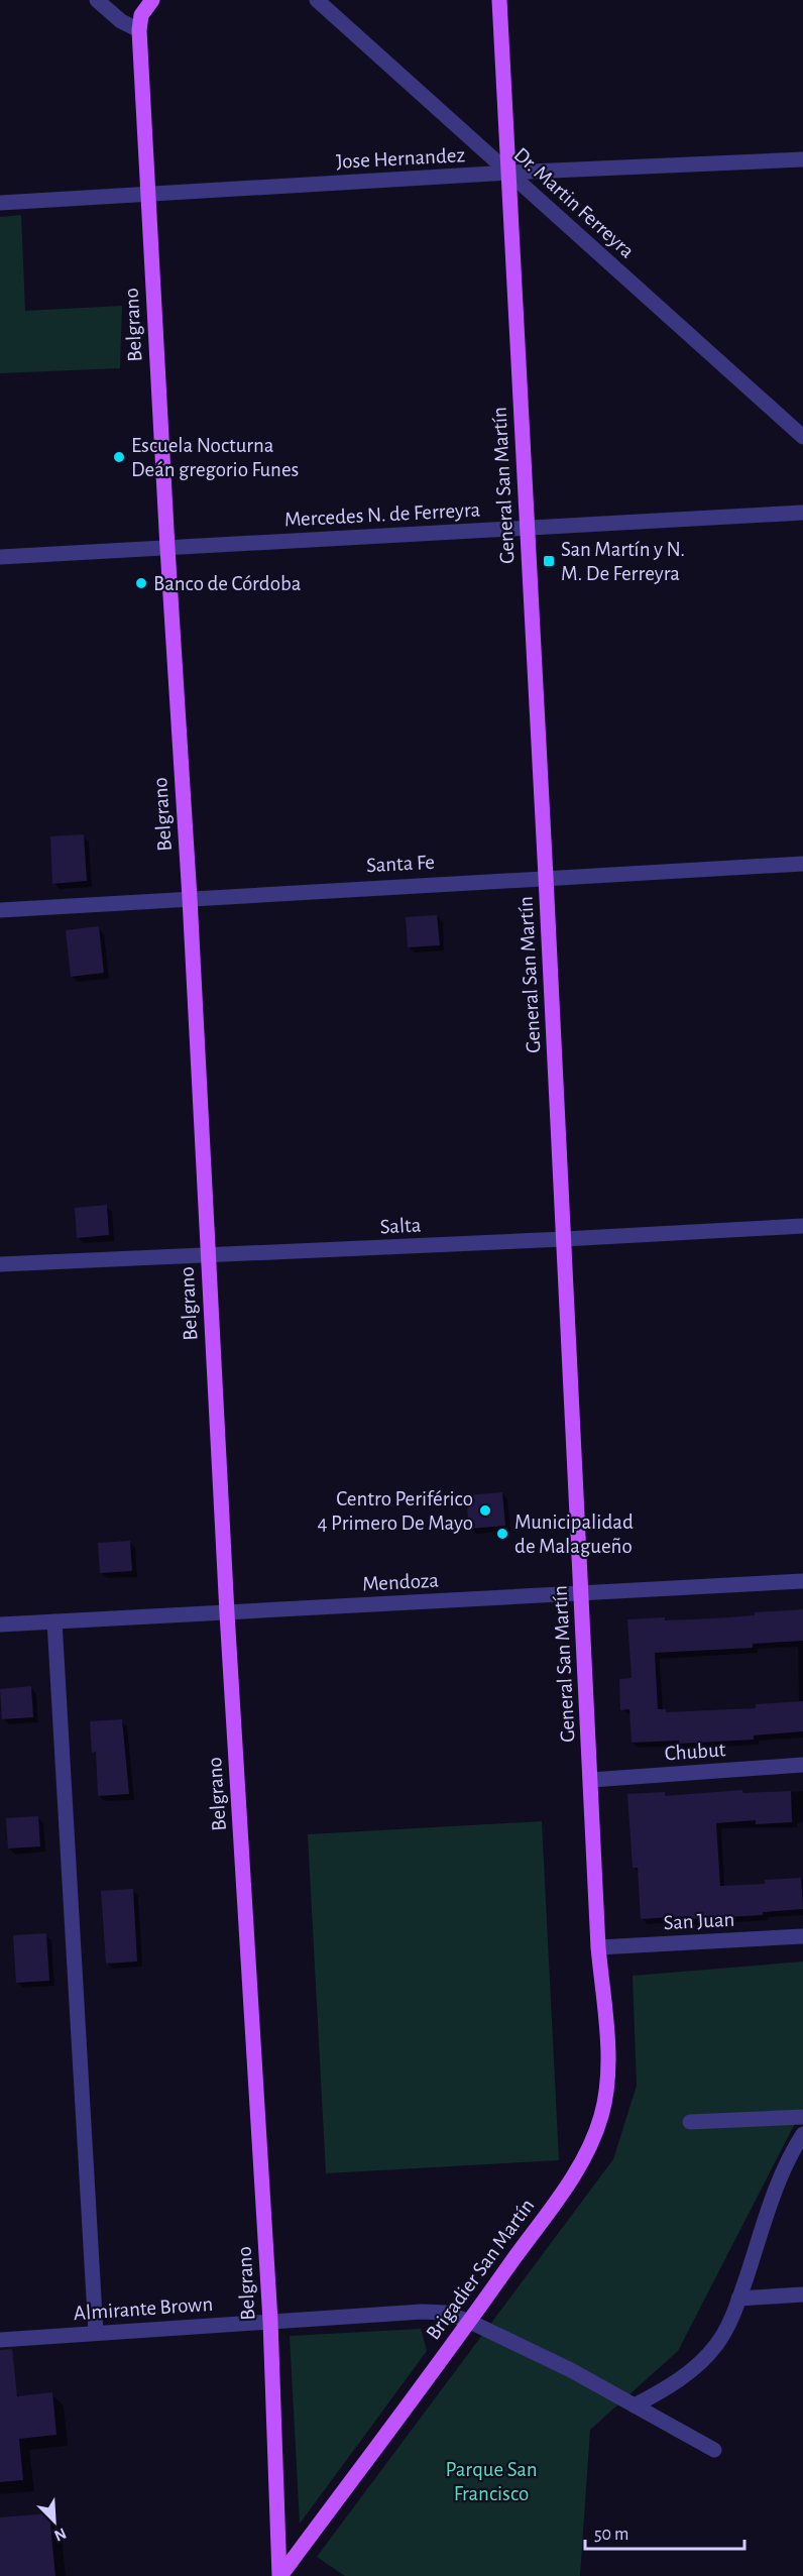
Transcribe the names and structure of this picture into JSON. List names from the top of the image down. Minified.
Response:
{"streets":{"main road":["Belgrano","General San Martín","Brigadier San Martín"],"street":["Jose Hernandez","Dr. Martin Ferreyra","Mercedes N. de Ferreyra","Santa Fe","Salta","Mendoza","Chubut","San Juan","Almirante Brown"]},"crossings":[["Jose Hernandez","Dr. Martin Ferreyra"],["Jose Hernandez","Belgrano"],["Jose Hernandez","General San Martín"],["Dr. Martin Ferreyra","General San Martín"],["Belgrano","Mercedes N. de Ferreyra"],["Belgrano","Santa Fe"],["Belgrano","Salta"],["Belgrano","Mendoza"],["Belgrano","Brigadier San Martín"],["Belgrano","Almirante Brown"],["General San Martín","Mercedes N. de Ferreyra"],["General San Martín","Santa Fe"],["General San Martín","Salta"],["General San Martín","Mendoza"],["General San Martín","Chubut"],["General San Martín","San Juan"],["General San Martín","Brigadier San Martín"],["San Juan","Brigadier San Martín"],["Brigadier San Martín","Almirante Brown"]],"parks":["Parque San Francisco"],"places":{"other":["Escuela Nocturna Deán gregorio Funes","Banco de Córdoba","Centro Periférico 4 Primero De Mayo","Municipalidad de Malagueño"],"transit":["San Martín y N. M. De Ferreyra"]},"scale_bar":"50 m","north":"bottom right"}
